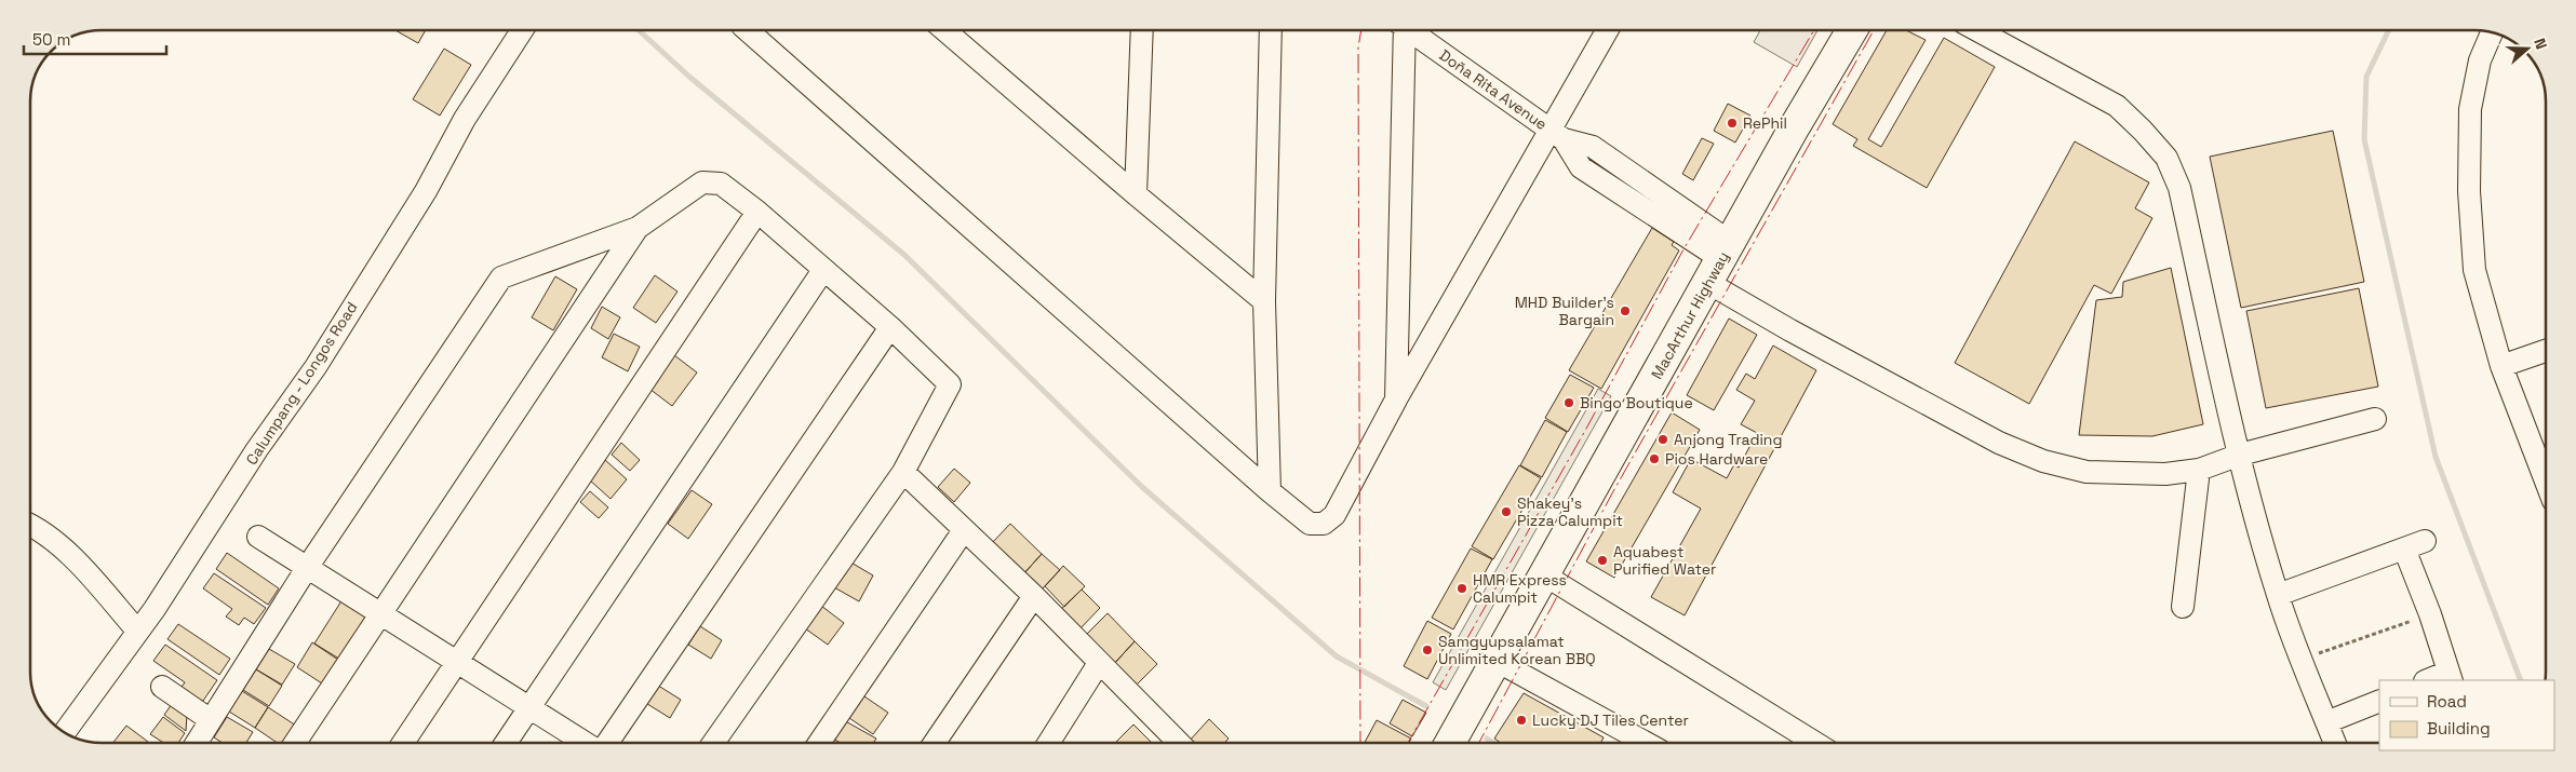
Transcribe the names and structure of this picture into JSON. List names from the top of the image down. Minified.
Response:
{"streets":{"highway":["MacArthur Highway"],"street":["Doña Rita Avenue","Calumpang - Longos Road"]},"crossings":[["Doña Rita Avenue","MacArthur Highway"]],"places":["RePhil","MHD Builder’s Bargain","Bingo Boutique","Anjong Trading","Pios Hardware","Shakey’s Pizza Calumpit","Aquabest Purified Water","HMR Express Calumpit","Samgyupsalamat Unlimited Korean BBQ","Lucky DJ Tiles Center"],"legend":["Road","Building"],"scale_bar":"50 m","north":"right"}
